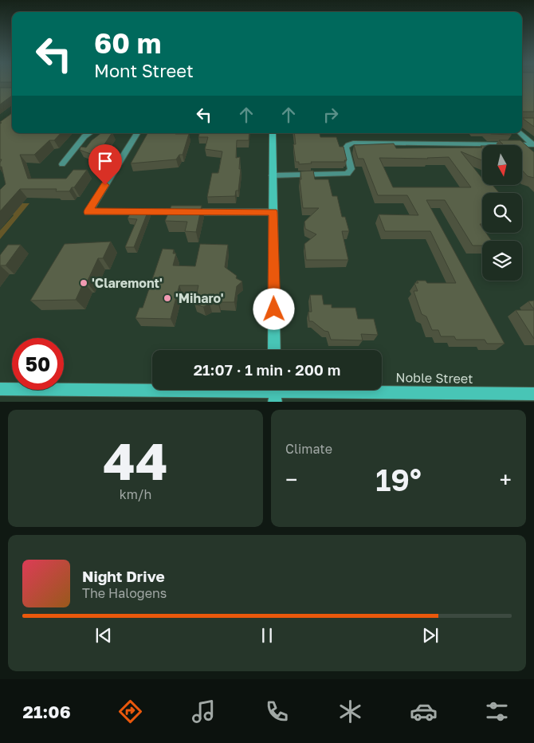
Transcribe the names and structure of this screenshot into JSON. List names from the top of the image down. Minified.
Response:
{"streets":{"street":["Noble Street"]},"places":["'Claremont'","'Miharo'"],"north":"bottom","page":{"turn":["60 m","Mont Street"],"limit":"50","trip":"21:07 · 1 min · 200 m","tile":[["44","km/h"],"Climate"],"heat":["−","19°","+"],"song":["Night Drive","The Halogens"],"tabs":"21:06"}}
